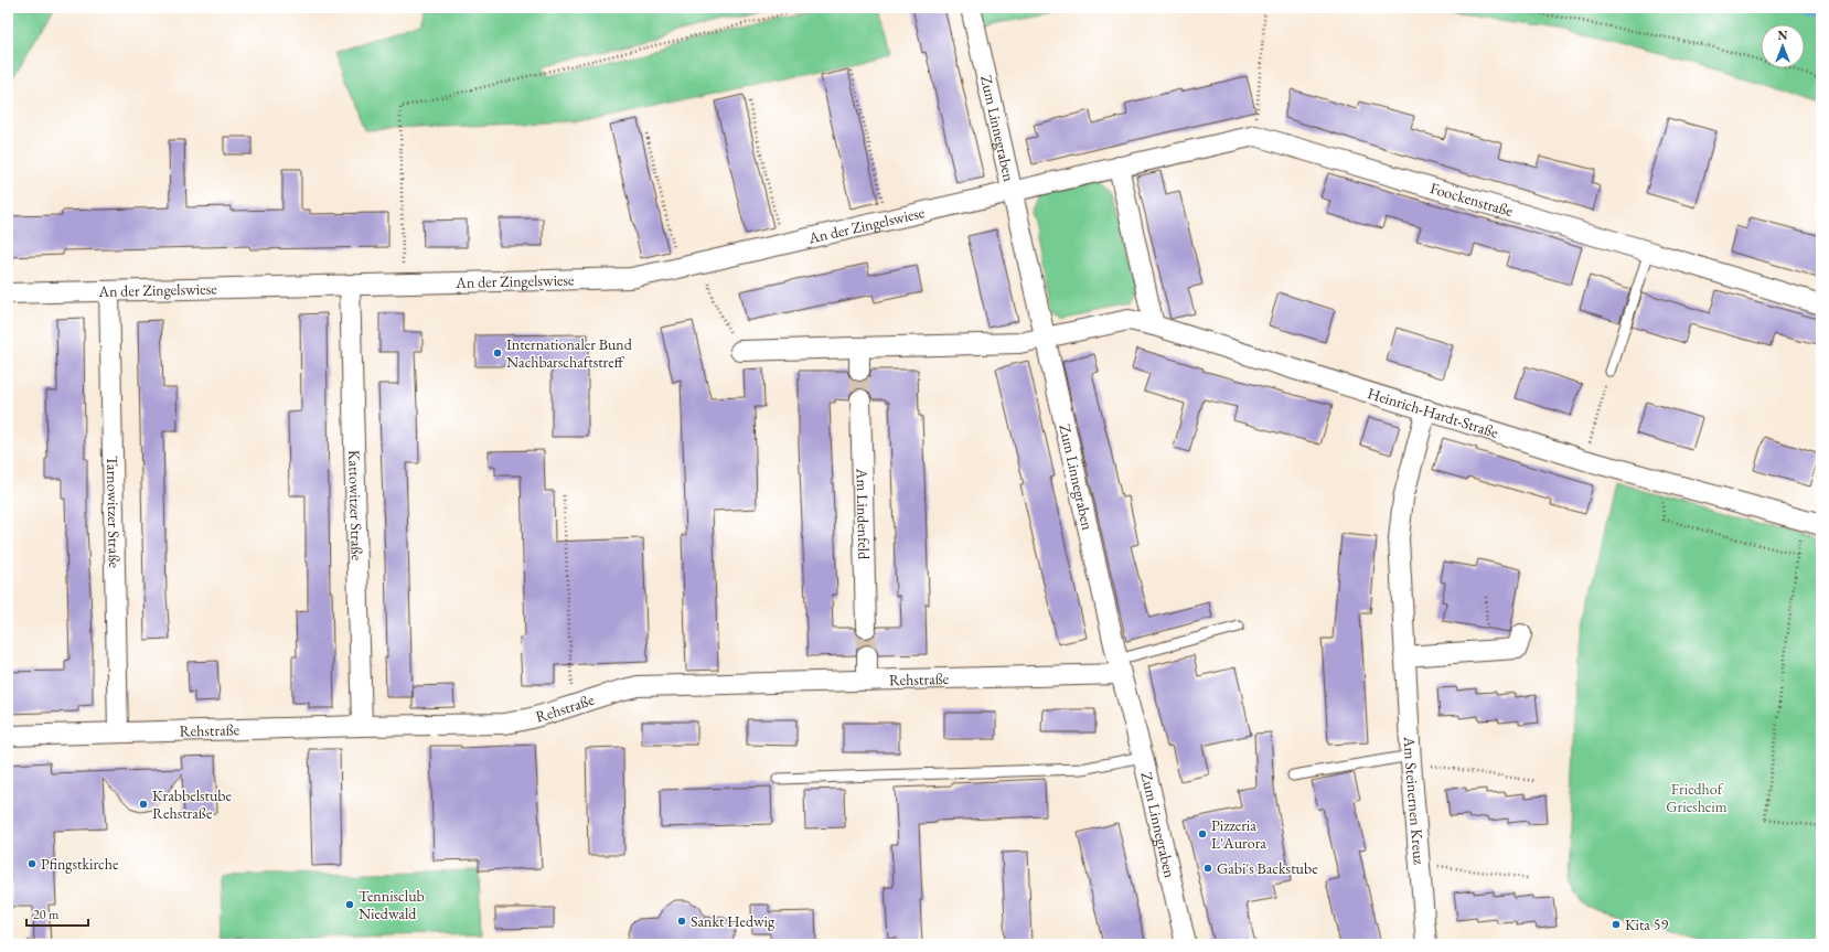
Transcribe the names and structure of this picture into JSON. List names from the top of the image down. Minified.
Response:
{"streets":{"street":["Zum Linnegraben","Foockenstraße","An der Zingelswiese","Heinrich-Hardt-Straße","Kattowitzer Straße","Tarnowitzer Straße","Am Lindenfeld","Rehstraße","Am Steinernen Kreuz"]},"crossings":[["Zum Linnegraben","Foockenstraße"],["Zum Linnegraben","An der Zingelswiese"],["Zum Linnegraben","Heinrich-Hardt-Straße"],["Zum Linnegraben","Rehstraße"],["Foockenstraße","An der Zingelswiese"],["An der Zingelswiese","Kattowitzer Straße"],["An der Zingelswiese","Tarnowitzer Straße"],["Heinrich-Hardt-Straße","Am Steinernen Kreuz"],["Kattowitzer Straße","Rehstraße"],["Tarnowitzer Straße","Rehstraße"]],"parks":["Friedhof Griesheim"],"places":["Internationaler Bund Nachbarschaftstreff","Krabbelstube Rehstraße","Pizzeria L'Aurora","Pfingstkirche","Gabi's Backstube","Tennisclub Niedwald","Sankt Hedwig","Kita 59"],"scale_bar":"20 m","north":"top"}
